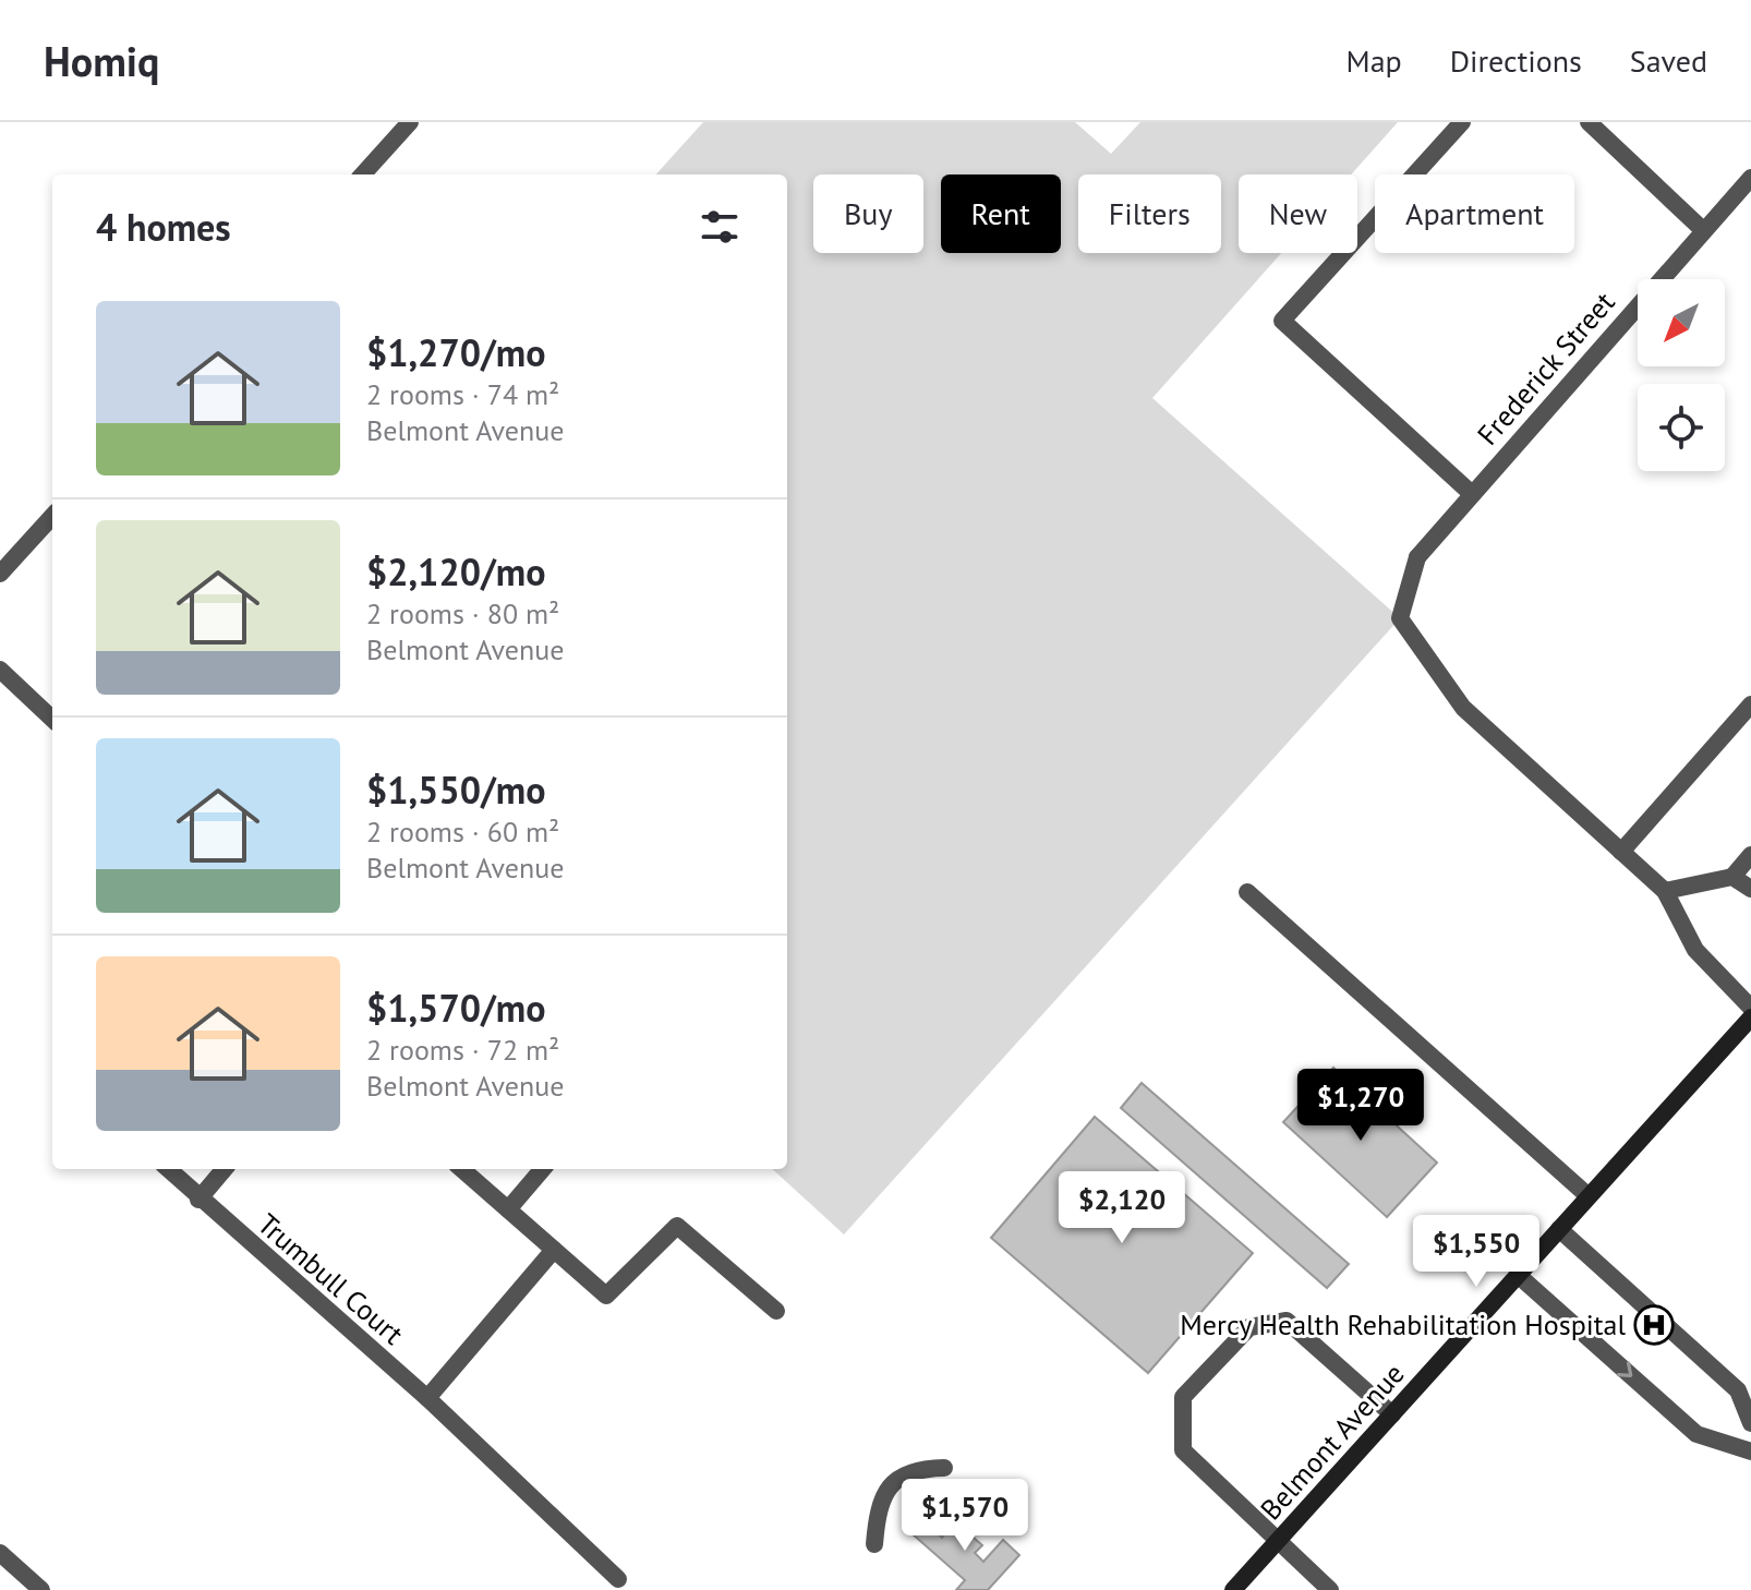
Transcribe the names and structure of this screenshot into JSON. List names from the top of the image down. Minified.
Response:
{"streets":{"main road":["Belmont Avenue"],"street":["Frederick Street","Trumbull Court"]},"places":{"hospital":["Mercy Health Rehabilitation Hospital"]},"north":"bottom left","page":{"header":"Homiq","nav":["Map","Directions","Saved"],"chip":["Buy","Rent","Filters","New","Apartment"],"heading":"4 homes","list":[{"name":"$1,270/mo","note":"2 rooms · 74 m² · Belmont Avenue"},{"name":"$2,120/mo","note":"2 rooms · 80 m² · Belmont Avenue"},{"name":"$1,550/mo","note":"2 rooms · 60 m² · Belmont Avenue"},{"name":"$1,570/mo","note":"2 rooms · 72 m² · Belmont Avenue"}],"price":["$1,270","$2,120","$1,550","$1,570"]}}
